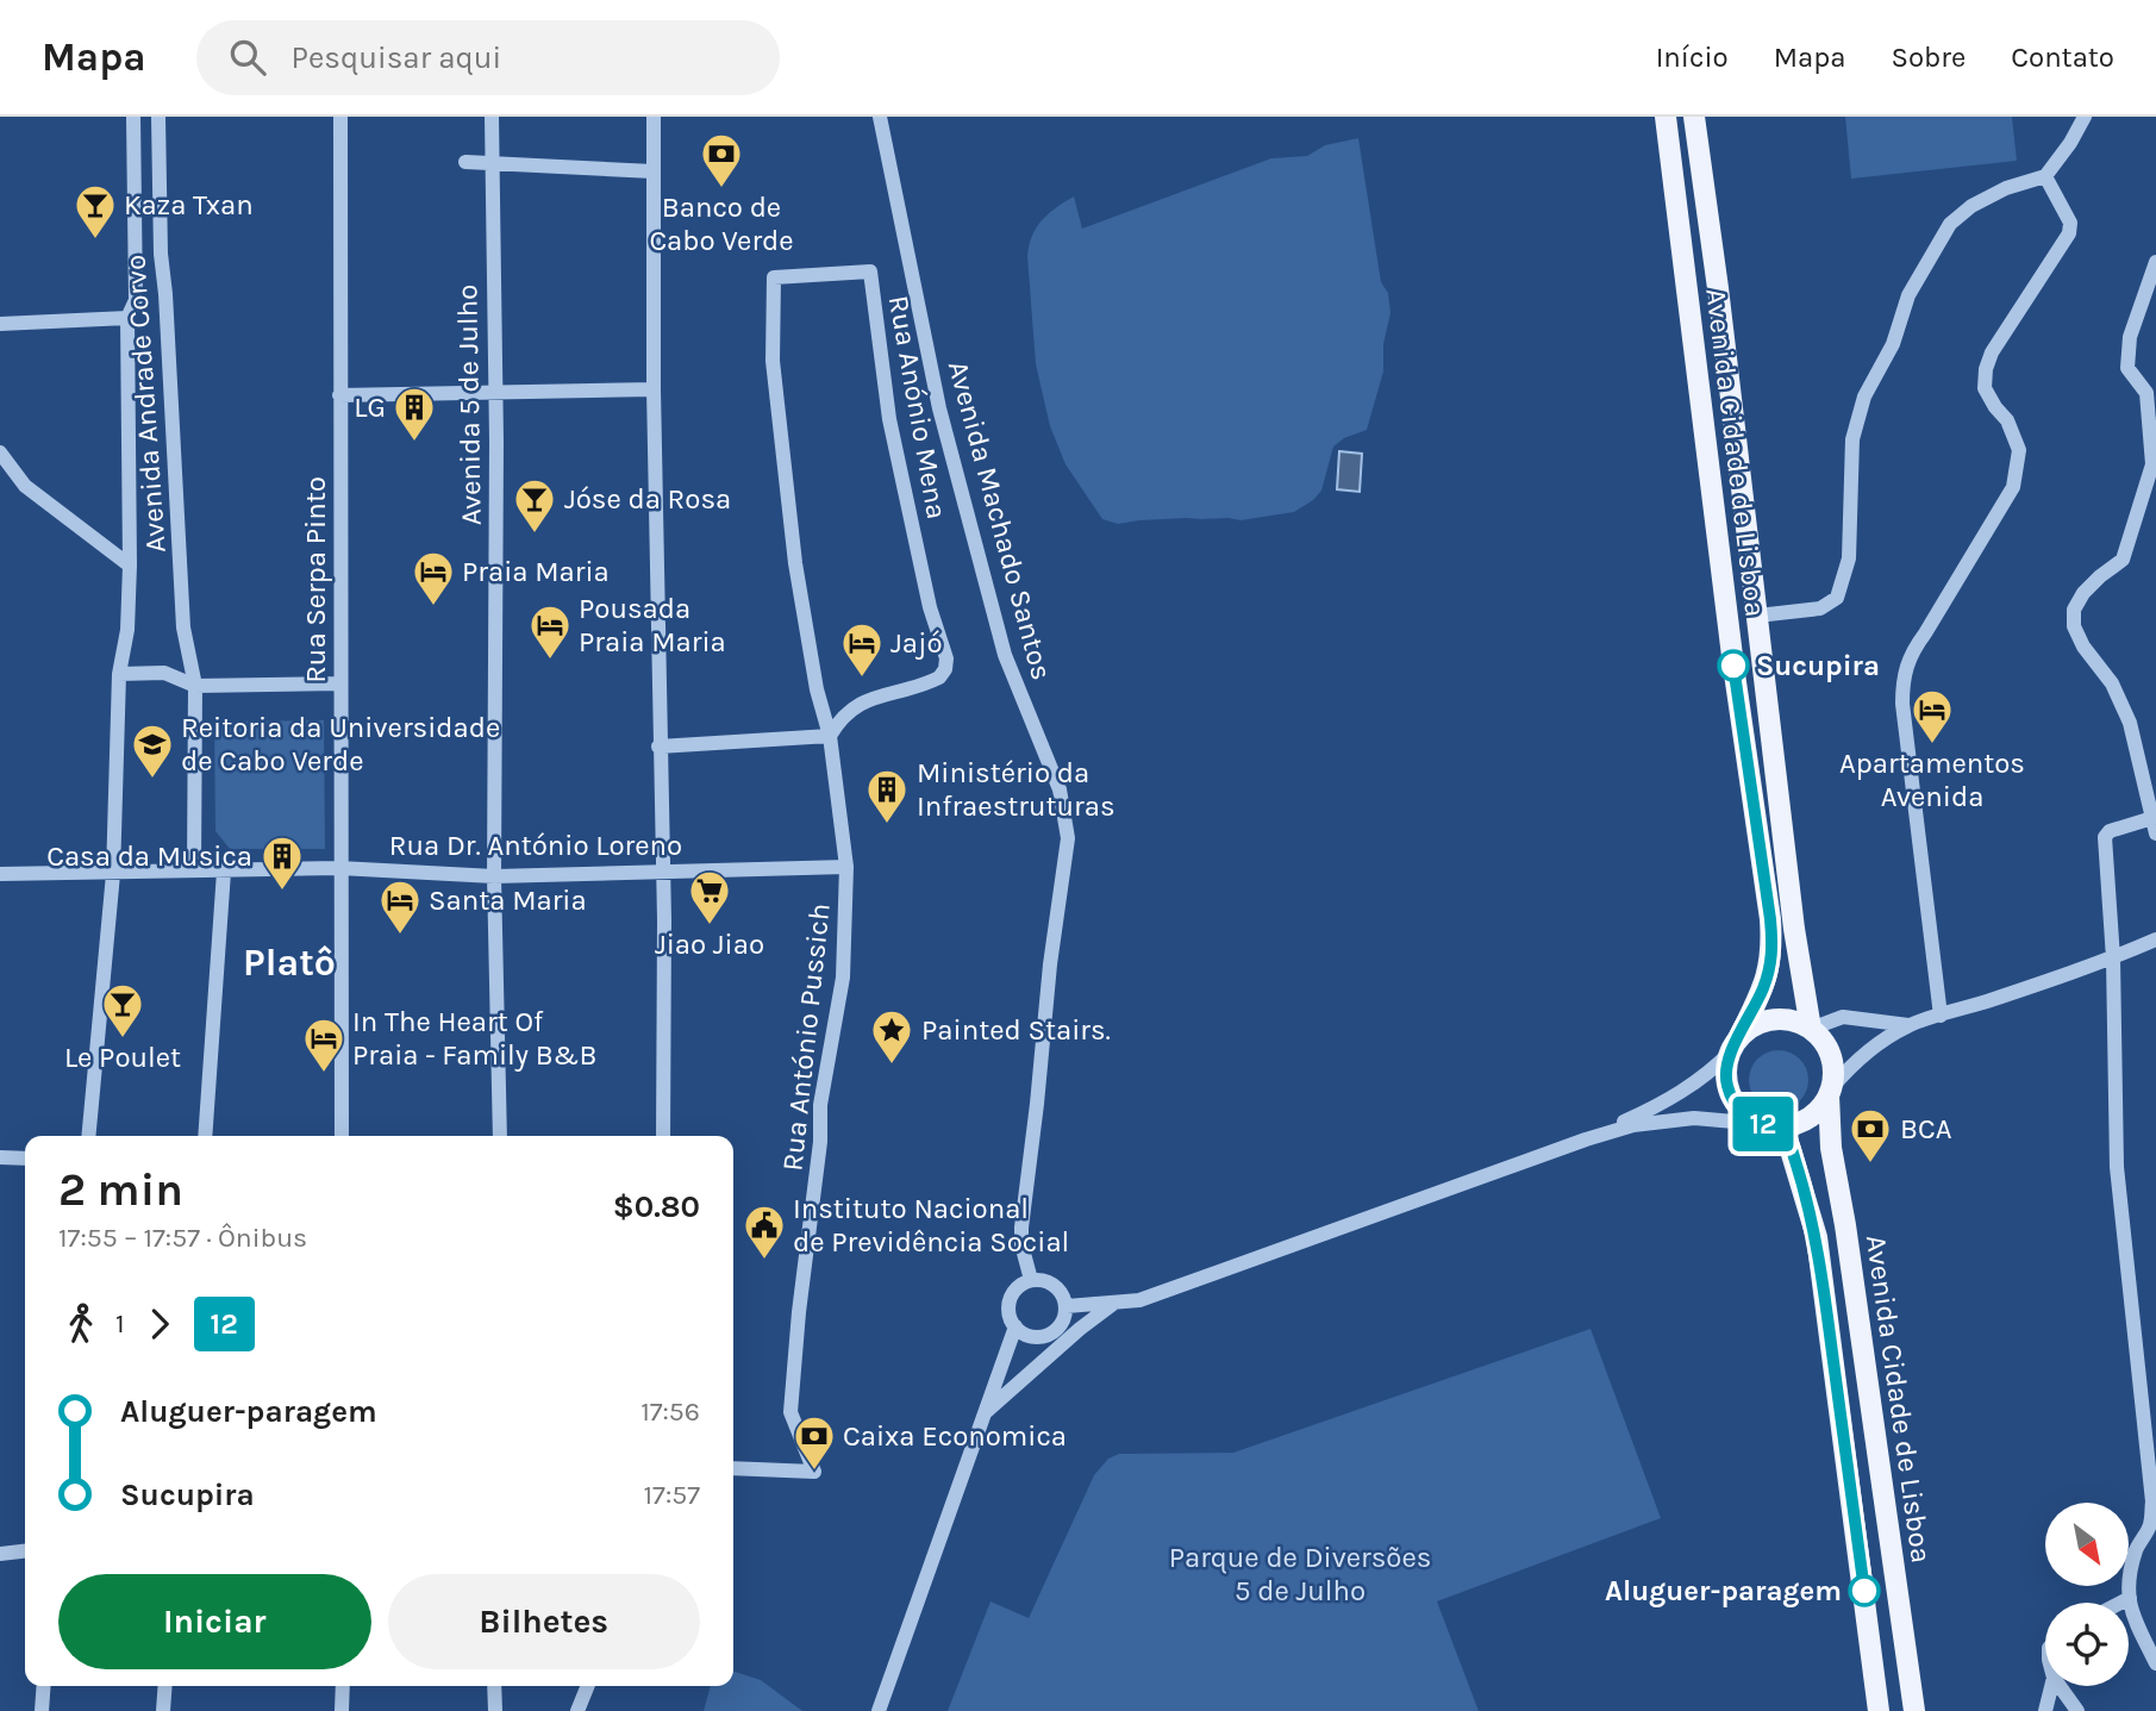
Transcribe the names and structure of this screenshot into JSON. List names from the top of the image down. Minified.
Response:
{"streets":{"main road":["Avenida Cidade de Lisboa"],"street":["Avenida Andrade Corvo","Avenida 5 de Julho","Rua Anónio Mena","Avenida Machado Santos","Rua Serpa Pinto","Rua Dr. António Loreno","Rua António Pussich"]},"crossings":[["Avenida Andrade Corvo","Rua Dr. António Loreno"],["Avenida 5 de Julho","Rua Dr. António Loreno"],["Rua Anónio Mena","Rua Dr. António Loreno"],["Rua Anónio Mena","Rua António Pussich"],["Rua Serpa Pinto","Rua Dr. António Loreno"],["Rua Dr. António Loreno","Rua António Pussich"]],"districts":["Platô"],"parks":["Parque de Diversões 5 de Julho"],"places":{"bank":["Banco de Cabo Verde","BCA","Caixa Economica"],"bar":["Kaza Txan","Jóse da Rosa","Le Poulet"],"building":["LG","Ministério da Infraestruturas","Casa da Musica"],"hotel":["Praia Maria","Pousada Praia Maria","Jajó","Apartamentos Avenida","Santa Maria","In The Heart Of Praia - Family B&B"],"other":["Sucupira","Aluguer-paragem"],"school or university":["Reitoria da Universidade de Cabo Verde"],"supermarket":["Jiao Jiao"],"place":["Painted Stairs."],"public building":["Instituto Nacional de Previdência Social"]},"lines":["bus line 12"],"north":"bottom right","page":{"header":"Mapa","search":"Pesquisar aqui","nav":["Início","Mapa","Sobre","Contato"],"on_map":"12","heading":["2 min","17:55 – 17:57 · Ônibus","$0.80"],"legs":["1","12"],"list":[{"name":"Aluguer-paragem","value":"17:56"},{"name":"Sucupira","value":"17:57"}],"buttons":["Iniciar","Bilhetes"]}}
